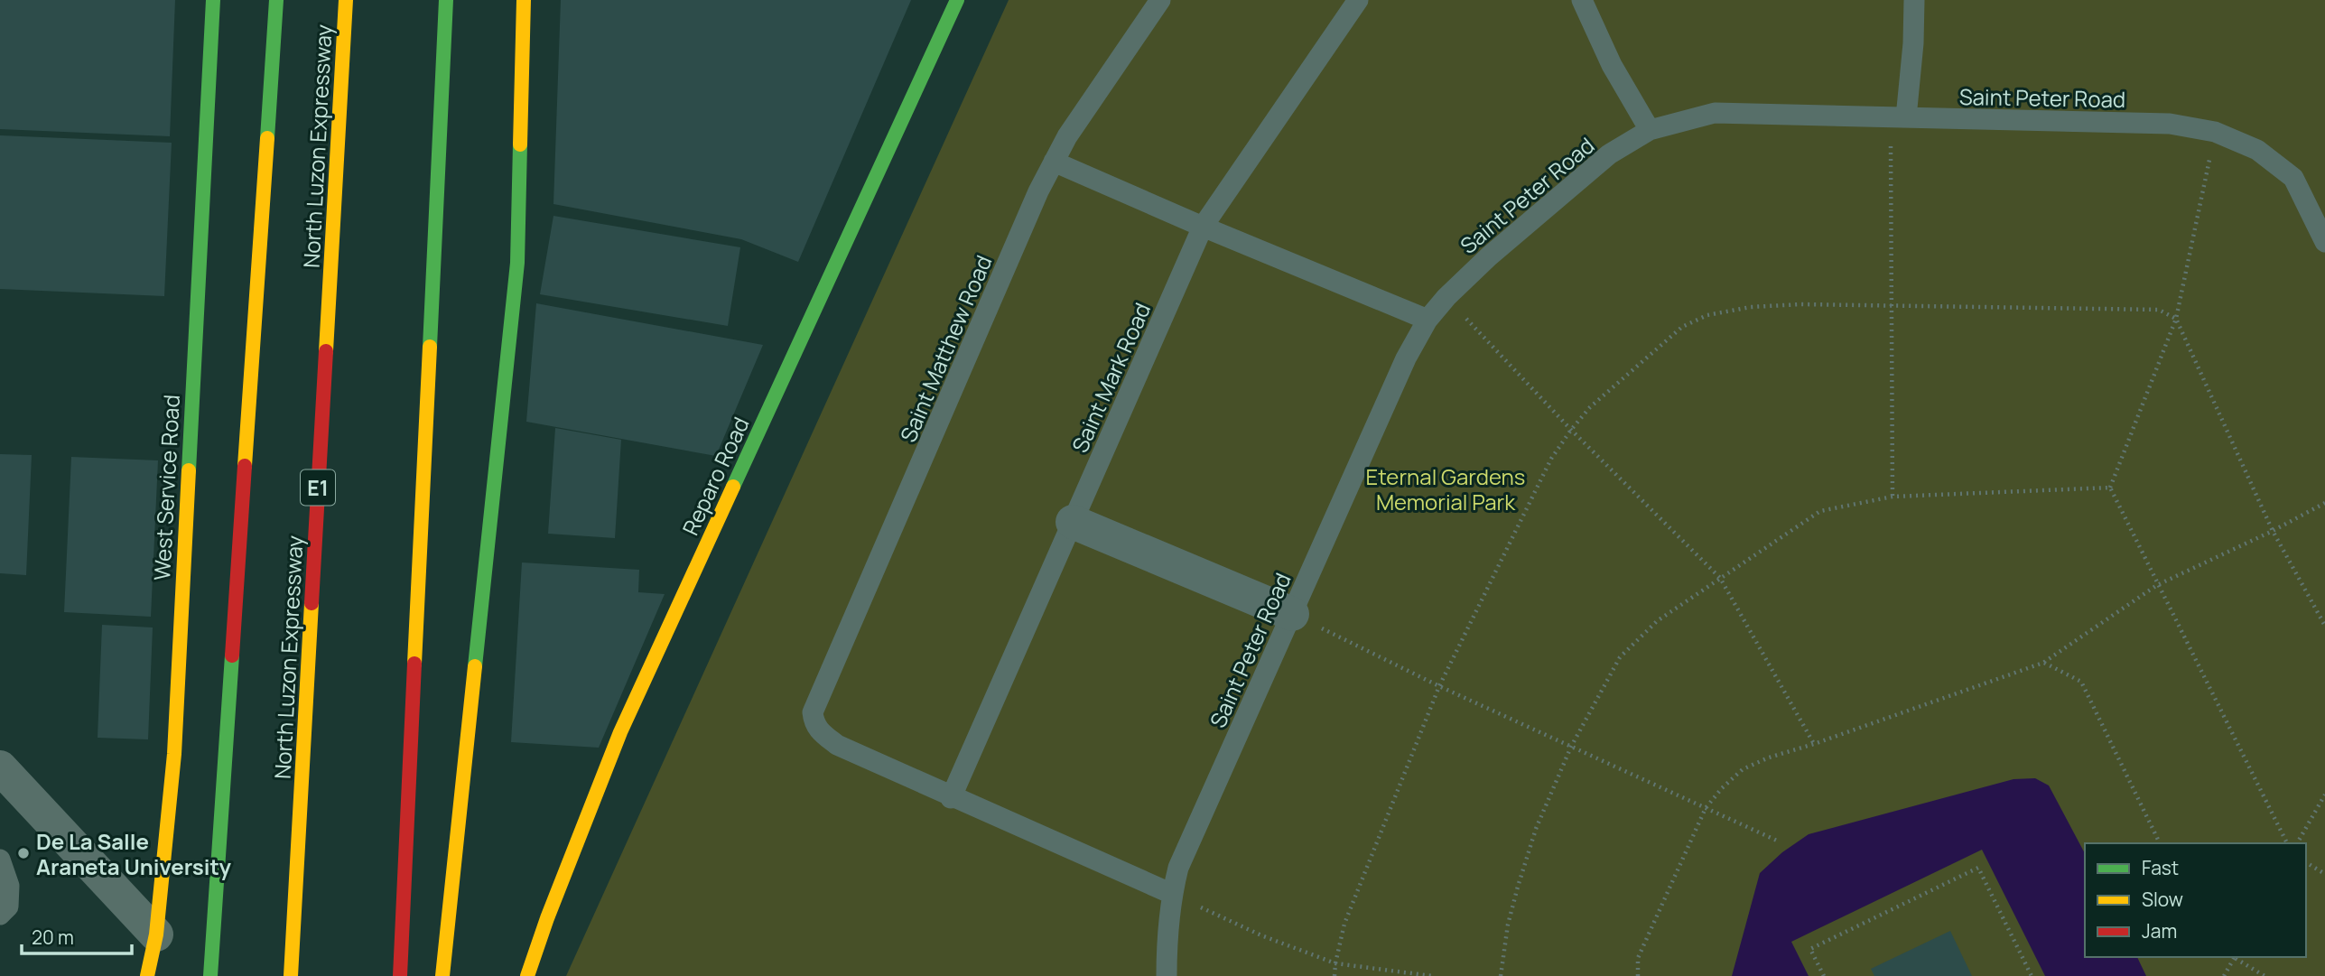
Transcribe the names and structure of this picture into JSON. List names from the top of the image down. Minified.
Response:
{"streets":{"main road":["North Luzon Expressway","Reparo Road","West Service Road","E1"],"lane":["Saint Peter Road","Saint Matthew Road","Saint Mark Road"]},"crossings":[["Saint Matthew Road","Saint Mark Road"]],"parks":["Eternal Gardens Memorial Park"],"places":["De La Salle Araneta University"],"legend":["Fast","Slow","Jam"],"scale_bar":"20 m"}
